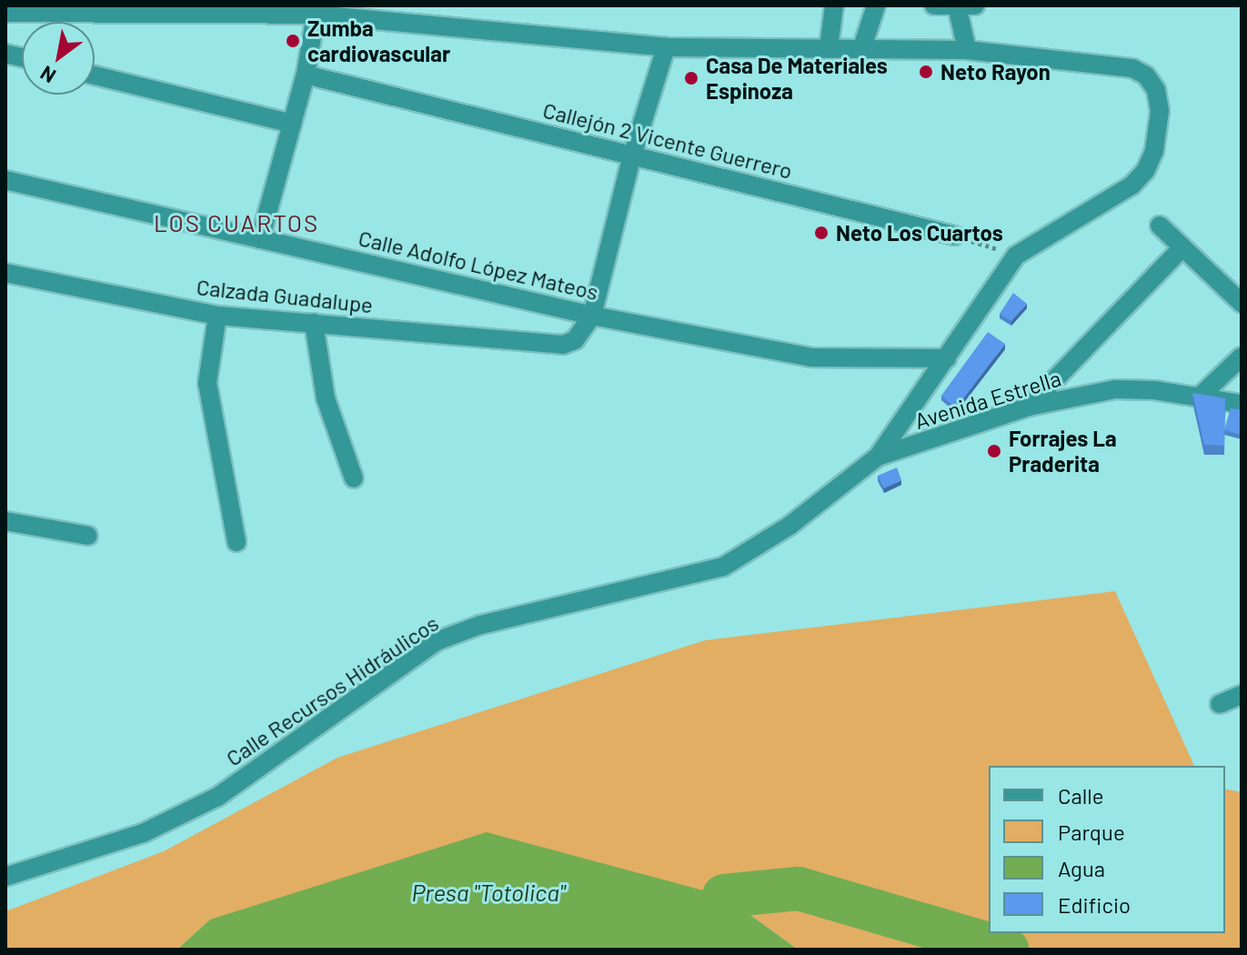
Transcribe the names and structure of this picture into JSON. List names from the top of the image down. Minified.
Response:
{"streets":{"street":["Callejón 2 Vicente Guerrero","Calle Adolfo López Mateos","Calzada Guadalupe","Avenida Estrella","Calle Recursos Hidráulicos"]},"crossings":[["Calle Adolfo López Mateos","Calzada Guadalupe"],["Avenida Estrella","Calle Recursos Hidráulicos"]],"districts":["LOS CUARTOS"],"water":["Presa \"Totolica\""],"places":["Zumba cardiovascular","Neto Rayon","Casa De Materiales Espinoza","Neto Los Cuartos","Forrajes La Praderita"],"legend":["Calle","Parque","Agua","Edificio"],"north":"bottom left"}
